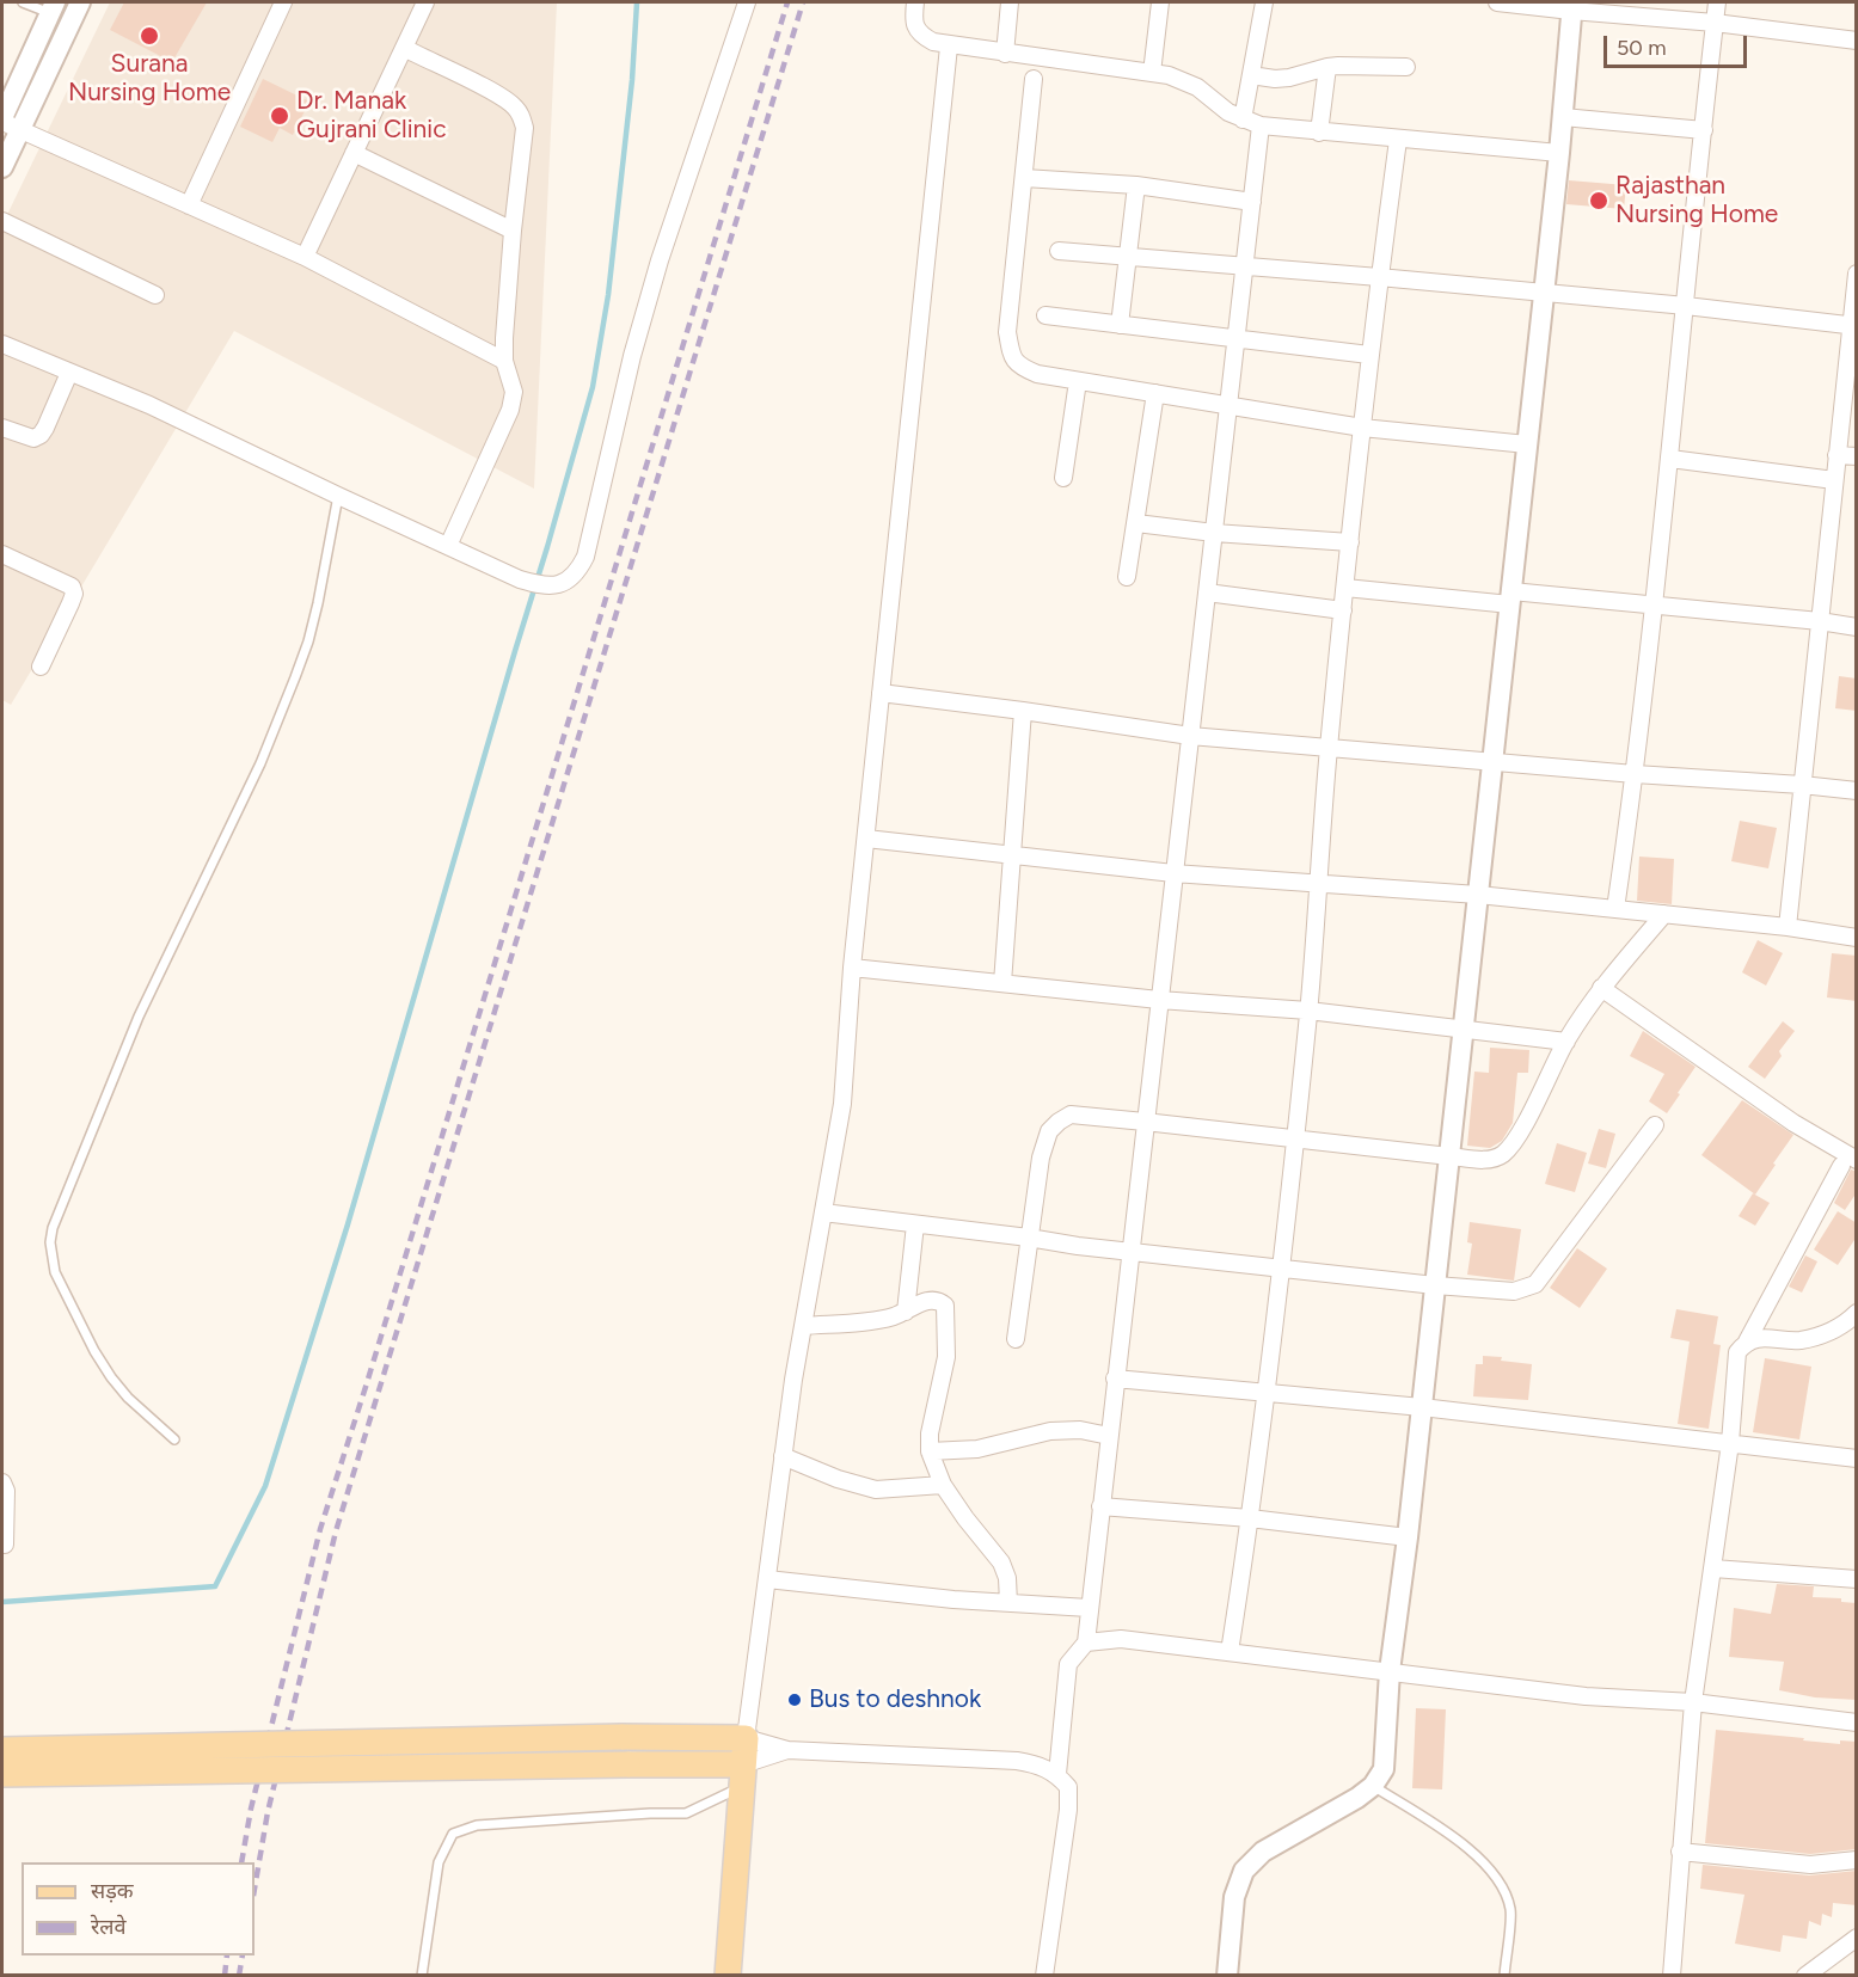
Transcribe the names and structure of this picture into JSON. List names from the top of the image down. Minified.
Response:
{"places":["Surana Nursing Home","Dr. Manak Gujrani Clinic","Rajasthan Nursing Home","Bus to deshnok"],"legend":["सड़क","रेलवे"],"scale_bar":"50 m"}
